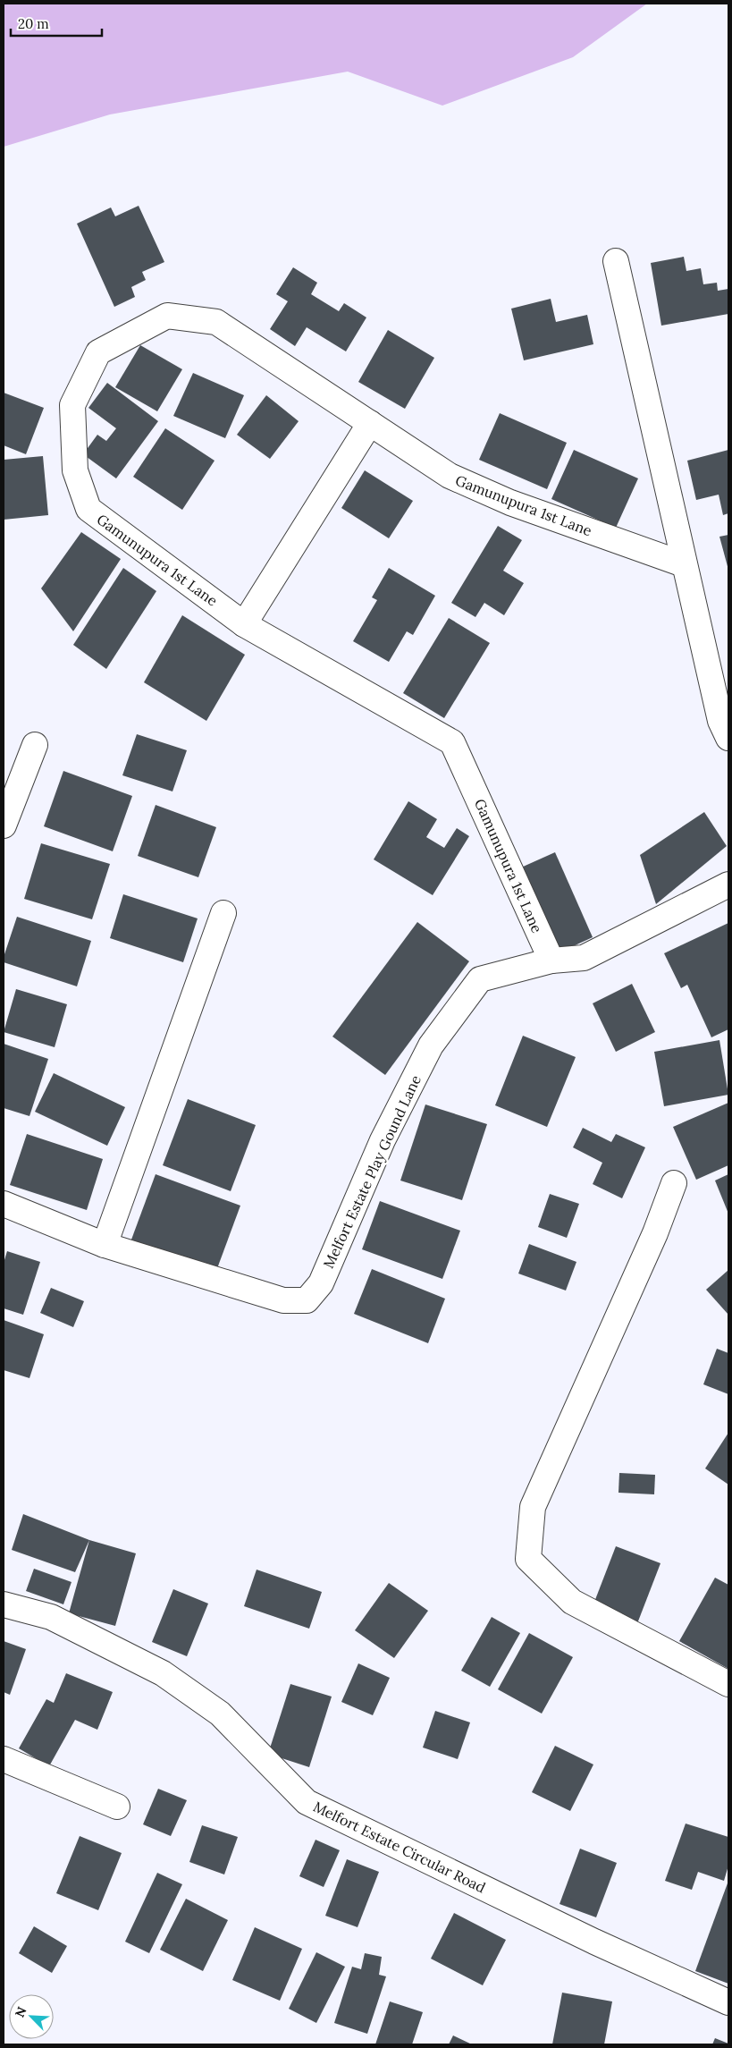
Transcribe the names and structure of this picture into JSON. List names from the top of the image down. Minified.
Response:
{"streets":{"street":["Gamunupura 1st Lane","Melfort Estate Play Gound Lane","Melfort Estate Circular Road"]},"crossings":[["Gamunupura 1st Lane","Melfort Estate Play Gound Lane"]],"scale_bar":"20 m","north":"top left"}
